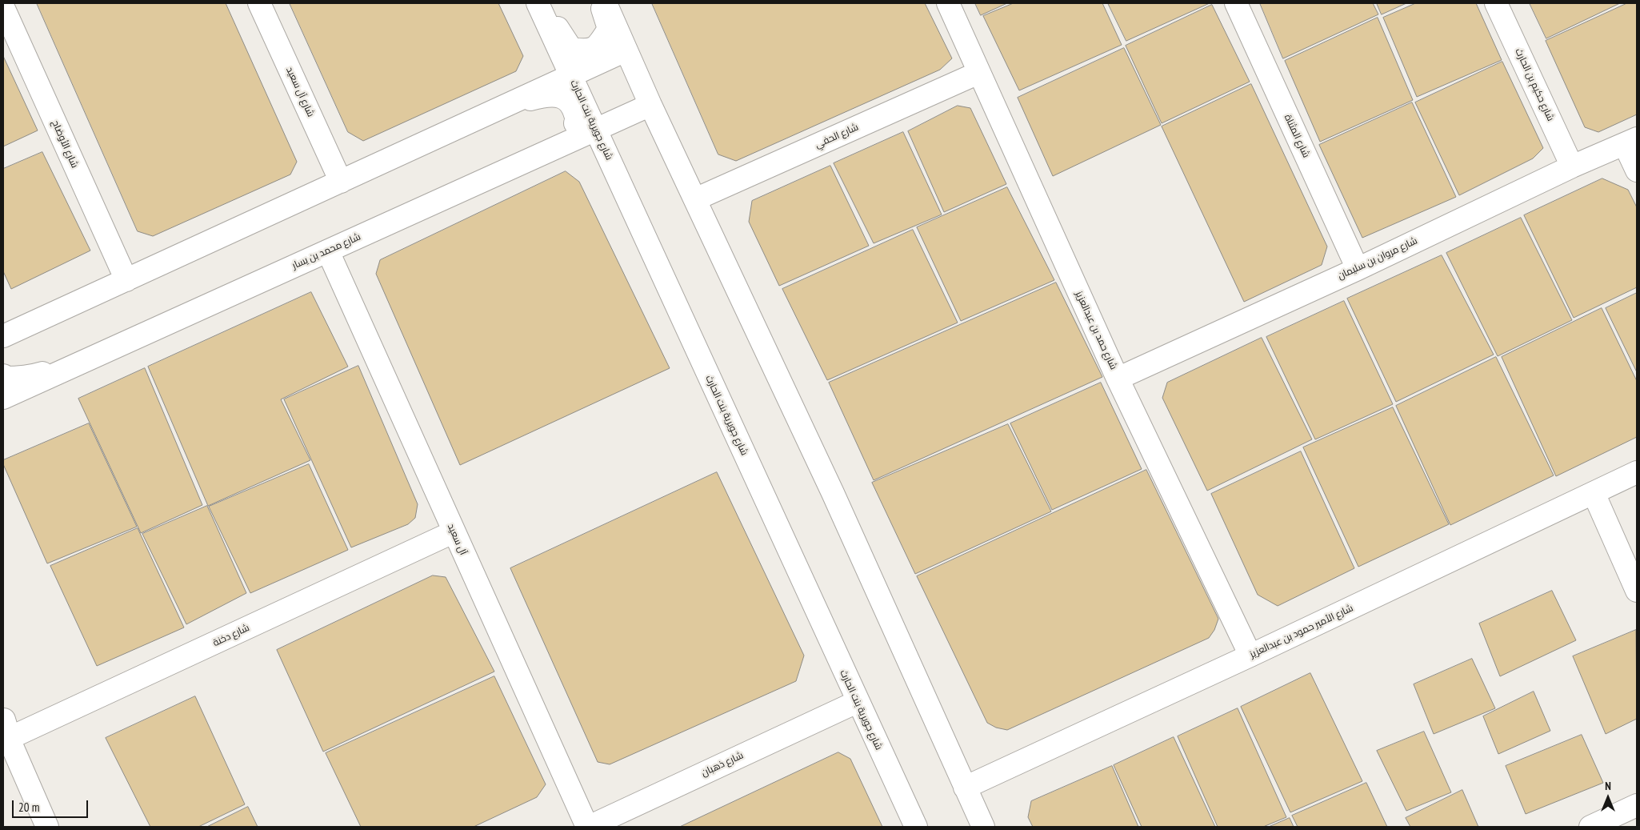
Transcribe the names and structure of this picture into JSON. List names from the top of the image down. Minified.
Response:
{"streets":{"street":["شارع حكيم بن الحارث","شارع آل سعيد","شارع جويرية بنت الحارث","شارع الحفي","شارع المثناة","شارع الأوضاح","شارع محمد بن يسار","شارع مروان بن سليمان","شارع حمد بن عبدالعزيز","آل سعيد","شارع الأمير حمود بن عبدالعزيز","شارع دخنة","شارع ذهبان"]},"crossings":[["شارع حكيم بن الحارث","شارع مروان بن سليمان"],["شارع جويرية بنت الحارث","شارع محمد بن يسار"],["شارع جويرية بنت الحارث","شارع ذهبان"],["شارع الحفي","شارع حمد بن عبدالعزيز"],["شارع المثناة","شارع مروان بن سليمان"],["شارع محمد بن يسار","آل سعيد"],["شارع مروان بن سليمان","شارع حمد بن عبدالعزيز"],["شارع حمد بن عبدالعزيز","شارع الأمير حمود بن عبدالعزيز"],["آل سعيد","شارع دخنة"],["آل سعيد","شارع ذهبان"]],"scale_bar":"20 m","north":"top"}
